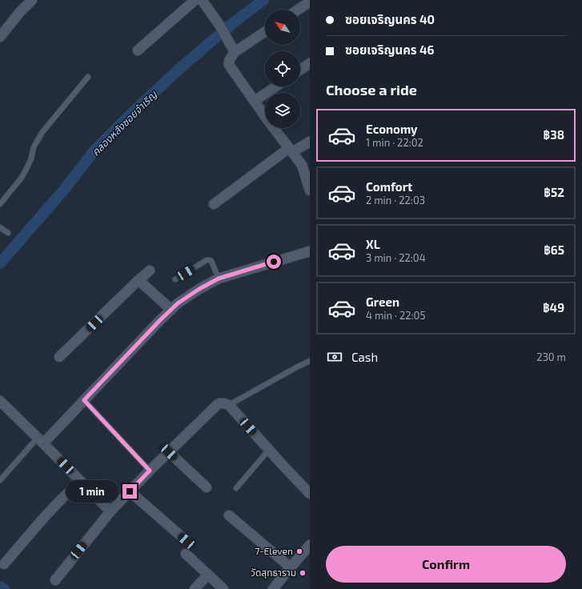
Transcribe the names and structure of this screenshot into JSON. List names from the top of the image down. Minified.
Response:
{"water":["คลองหลังซอยจำเริญ"],"places":["7-Eleven","วัดสุทธาราม"],"north":"top left","page":{"banner":["ซอยเจริญนคร 40","ซอยเจริญนคร 46"],"heading":"Choose a ride","list":[{"name":"Economy","note":"1 min · 22:02","value":"฿38"},{"name":"Comfort","note":"2 min · 22:03","value":"฿52"},{"name":"XL","note":"3 min · 22:04","value":"฿65"},{"name":"Green","note":"4 min · 22:05","value":"฿49"}],"pay":["Cash","230 m"],"bubble":"1 min","buttons":"Confirm"}}
